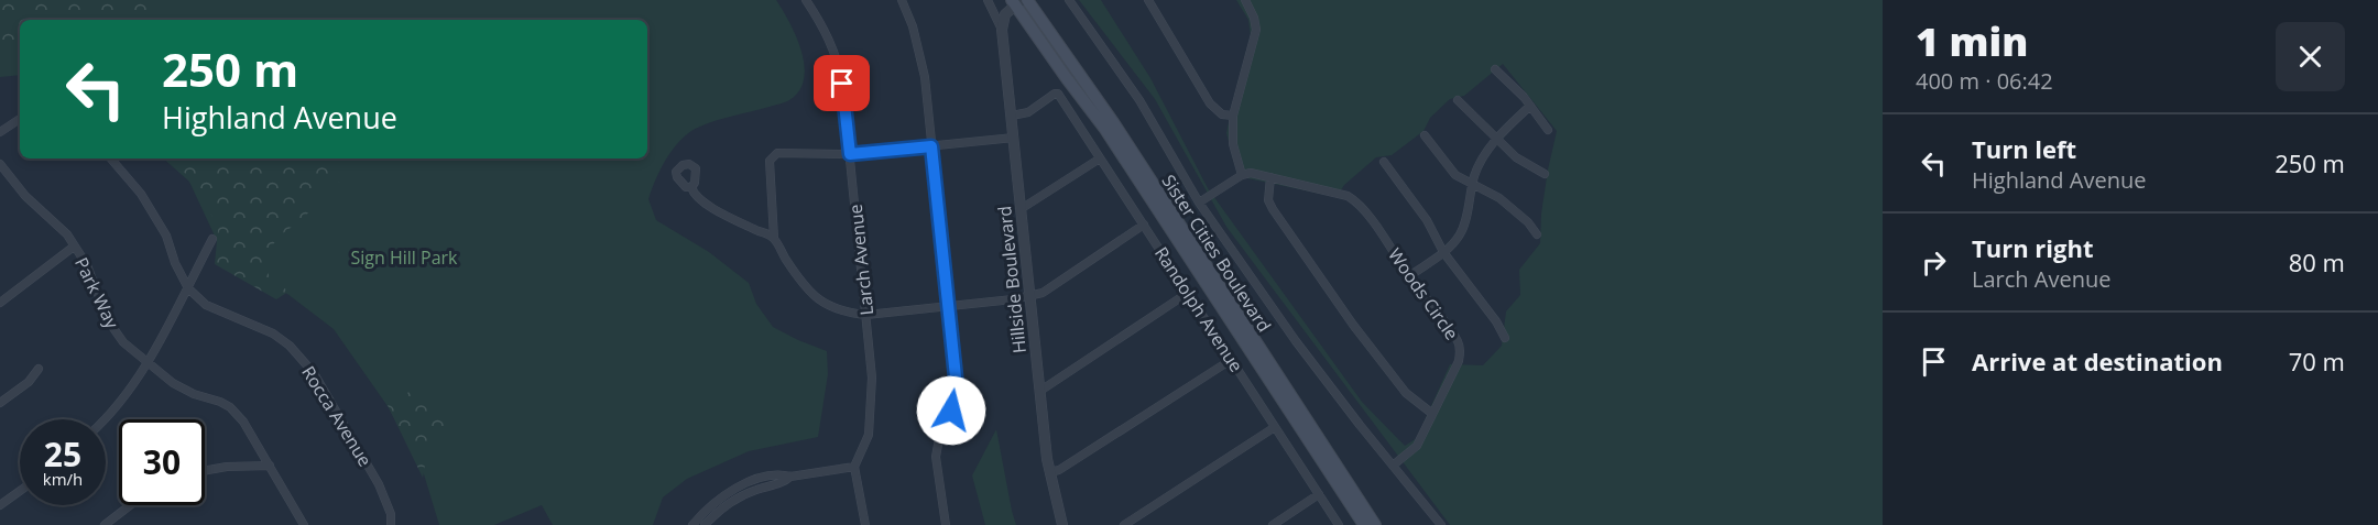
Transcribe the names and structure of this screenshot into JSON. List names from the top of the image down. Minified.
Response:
{"streets":{"main road":["Sister Cities Boulevard"],"street":["Larch Avenue","Hillside Boulevard","Park Way","Woods Circle","Randolph Avenue","Rocca Avenue"]},"crossings":[["Hillside Boulevard","Randolph Avenue"]],"parks":["Sign Hill Park"],"page":{"heading":["1 min","400 m · 06:42"],"turn":["250 m","Highland Avenue"],"list":[{"name":"Turn left","note":"Highland Avenue","value":"250 m"},{"name":"Turn right","note":"Larch Avenue","value":"80 m"},{"name":"Arrive at destination","value":"70 m"}],"speed":"25 km/h","limit":"30"}}
